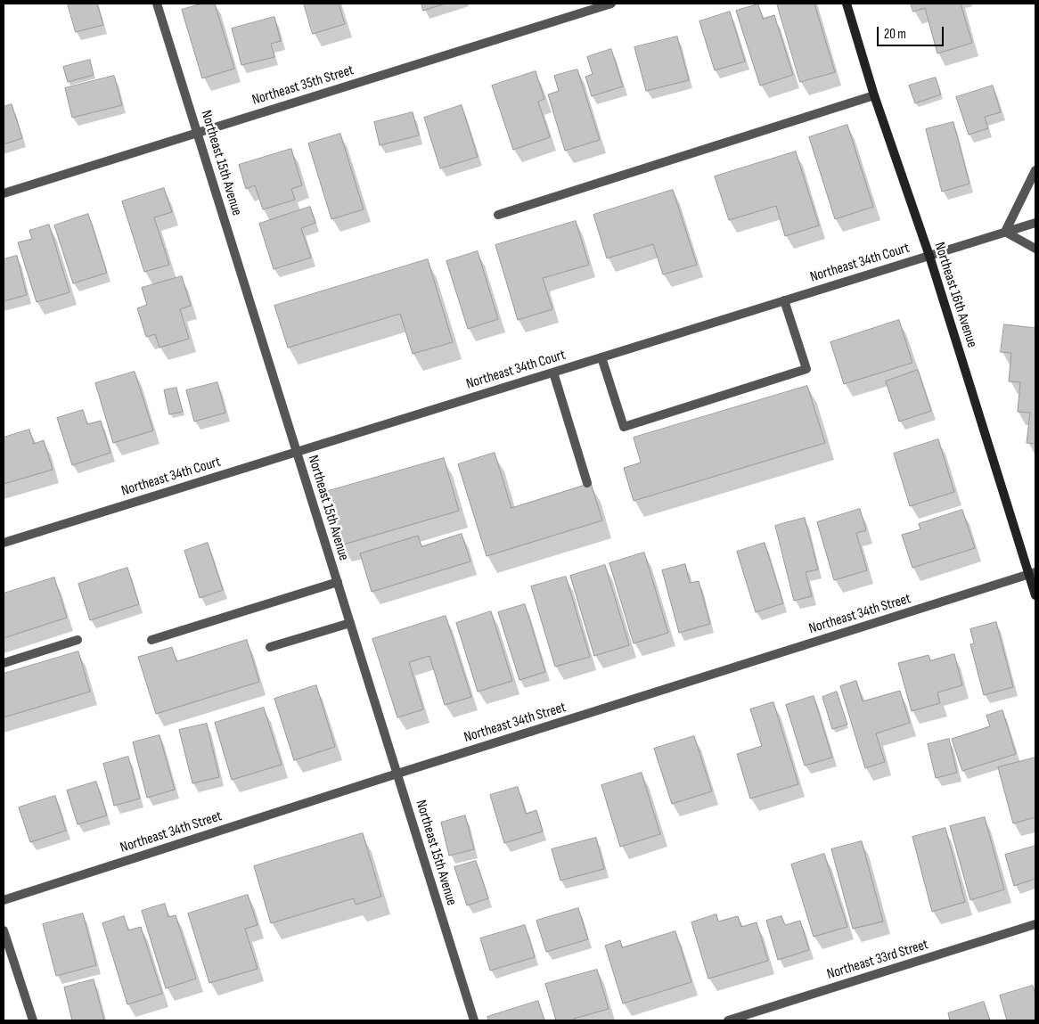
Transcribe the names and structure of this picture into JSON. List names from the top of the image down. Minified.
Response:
{"streets":{"street":["Northeast 35th Street","Northeast 15th Avenue","Northeast 34th Court","Northeast 16th Avenue","Northeast 34th Street","Northeast 33rd Street"]},"crossings":[["Northeast 35th Street","Northeast 15th Avenue"],["Northeast 15th Avenue","Northeast 34th Court"],["Northeast 15th Avenue","Northeast 34th Street"],["Northeast 34th Court","Northeast 16th Avenue"],["Northeast 16th Avenue","Northeast 34th Street"]],"scale_bar":"20 m"}
